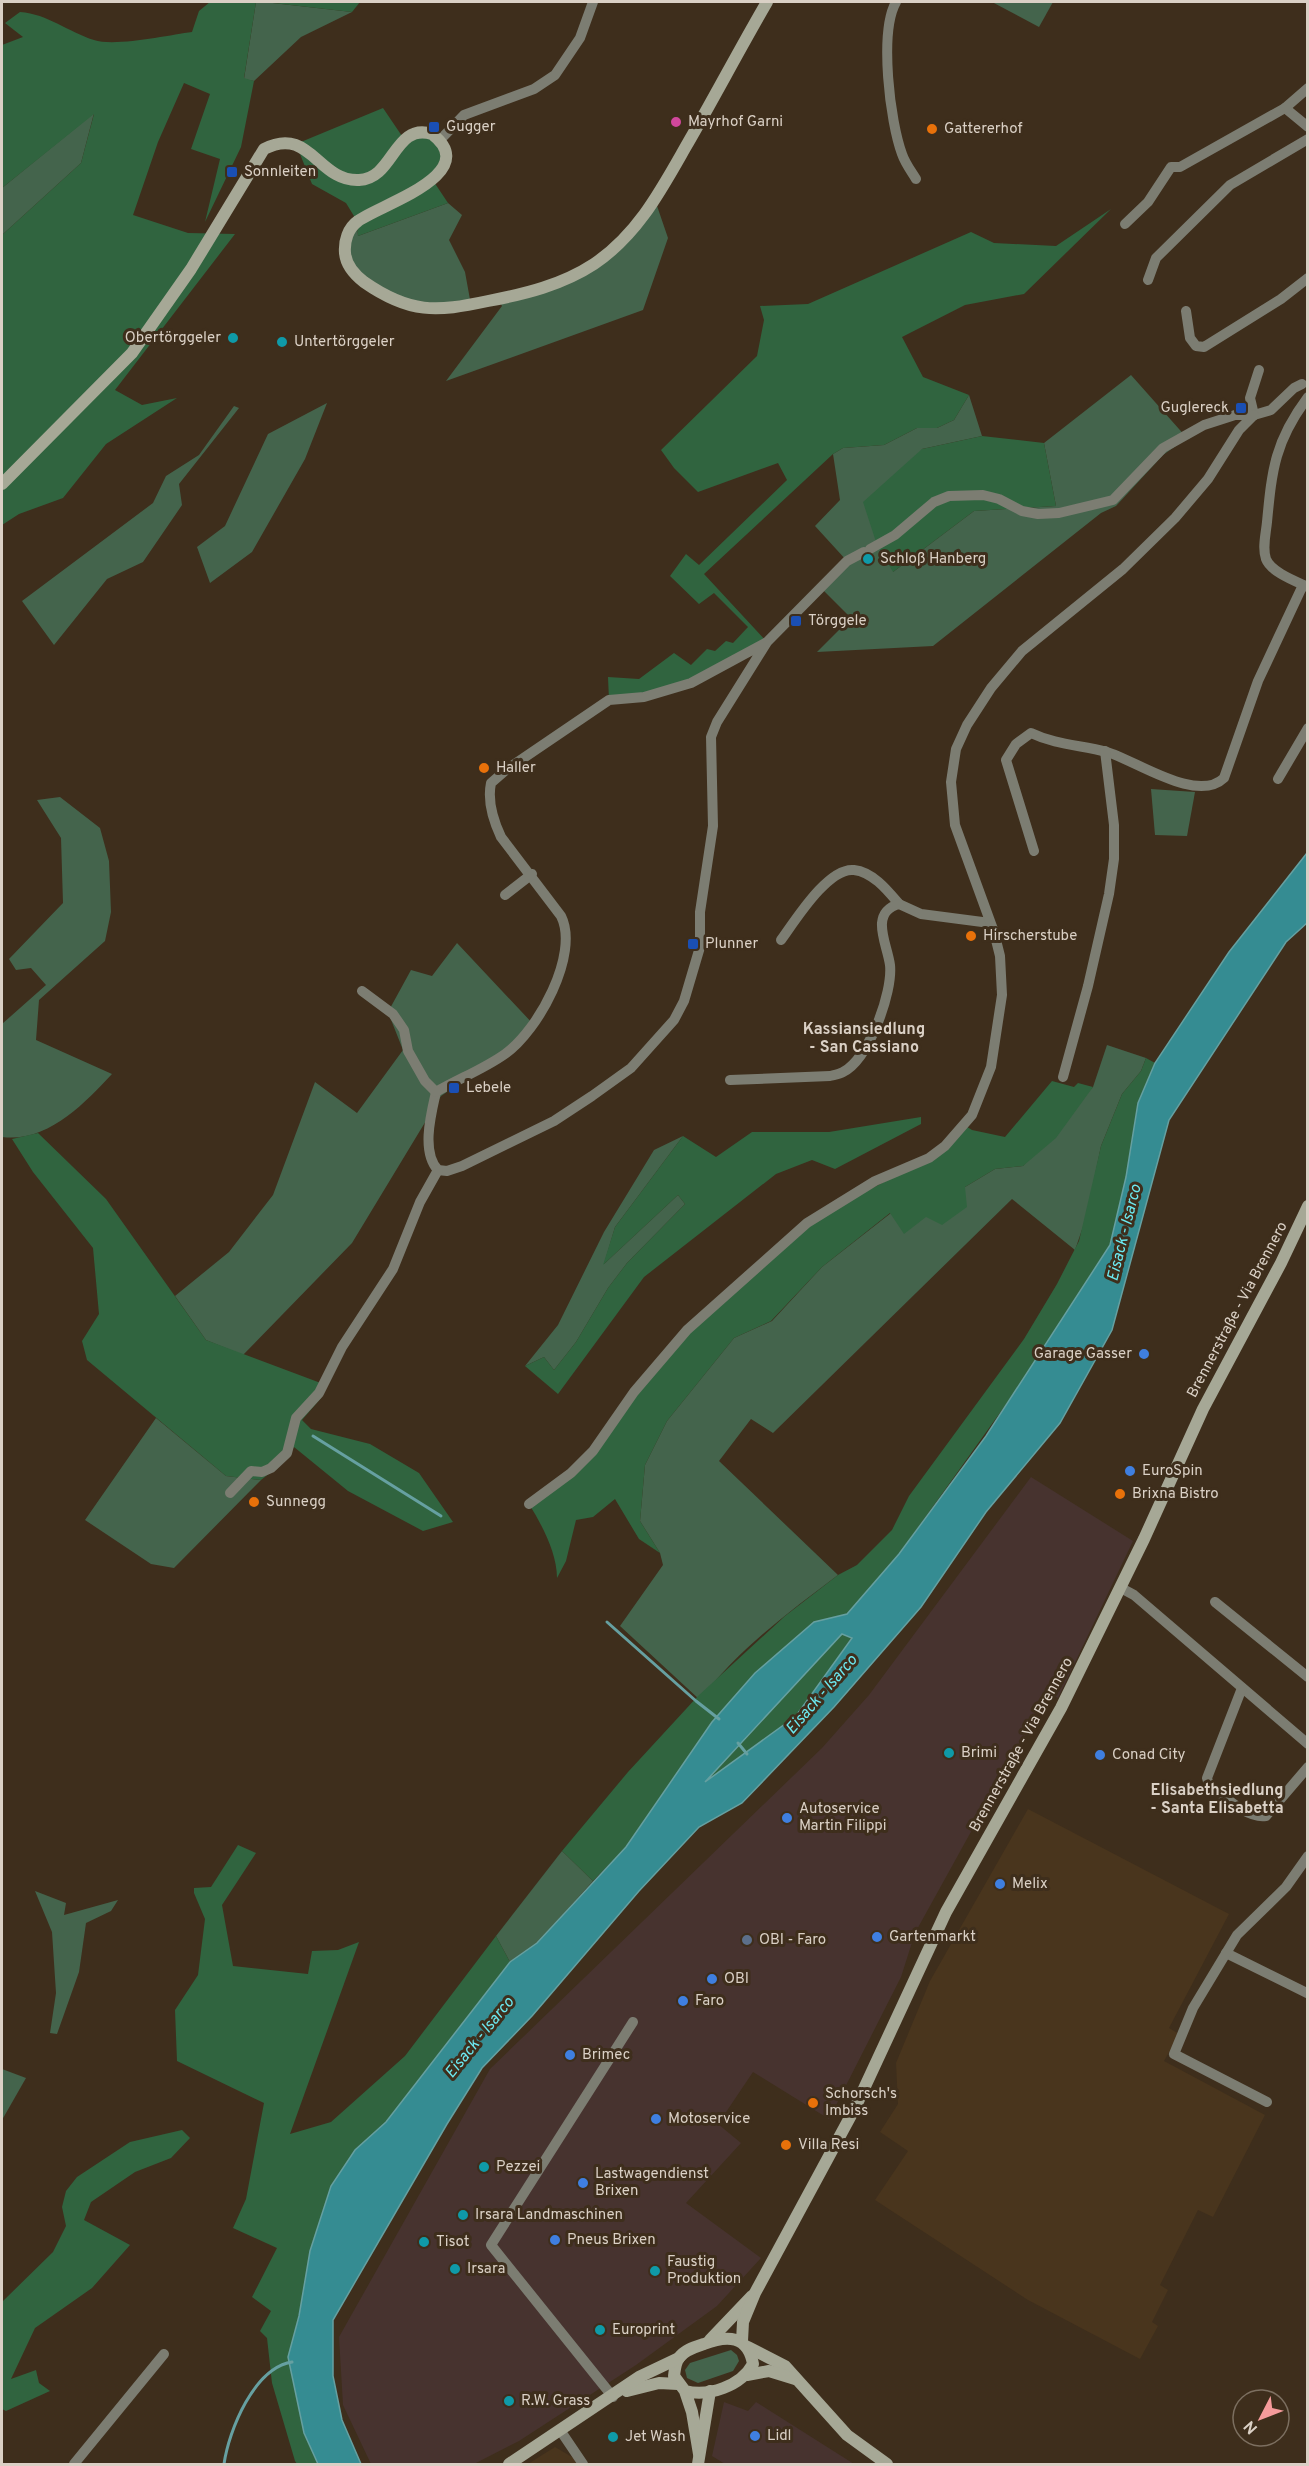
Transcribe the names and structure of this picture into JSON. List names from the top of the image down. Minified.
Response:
{"streets":{"main road":["Brennerstraße - Via Brennero"]},"districts":["Kassiansiedlung - San Cassiano","Elisabethsiedlung - Santa Elisabetta"],"water":["Eisack - Isarco"],"places":{"other":["Mayrhof Garni","Gattererhof","Obertörggeler","Untertörggeler","Schloß Hanberg","Haller","Hirscherstube","Garage Gasser","EuroSpin","Brixna Bistro","Sunnegg","Brimi","Conad City","Autoservice Martin Filippi","Melix","Gartenmarkt","OBI - Faro","OBI","Faro","Brimec","Schorsch's Imbiss","Motoservice","Villa Resi","Pezzei","Lastwagendienst Brixen","Irsara Landmaschinen","Pneus Brixen","Tisot","Irsara","Faustig Produktion","Europrint","R.W. Grass","Lidl","Jet Wash"],"transit":["Gugger","Sonnleiten","Guglereck","Törggele","Plunner","Lebele"]},"north":"bottom left"}
